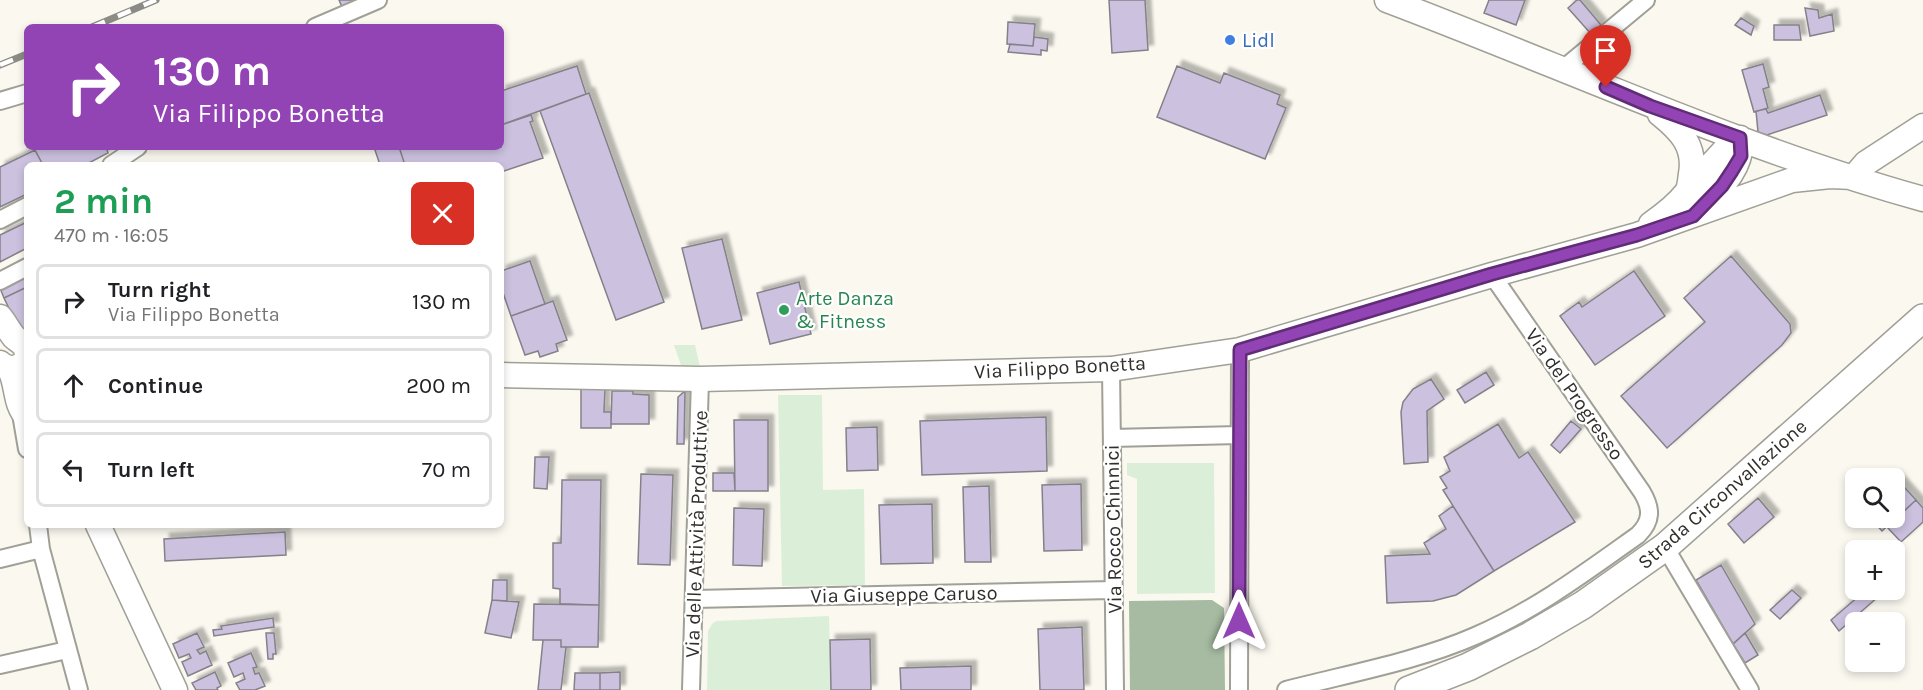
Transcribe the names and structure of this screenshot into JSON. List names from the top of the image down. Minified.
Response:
{"streets":{"main road":["Strada Circonvallazione"],"street":["Via Filippo Bonetta","Via del Progresso","Via Rocco Chinnici","Via delle Attività Produttive","Via Giuseppe Caruso"]},"crossings":[["Via Filippo Bonetta","Via del Progresso"],["Via Filippo Bonetta","Via Rocco Chinnici"],["Via Filippo Bonetta","Via delle Attività Produttive"],["Via Rocco Chinnici","Via Giuseppe Caruso"],["Via delle Attività Produttive","Via Giuseppe Caruso"]],"places":["Lidl","Arte Danza & Fitness"],"page":{"turn":["130 m","Via Filippo Bonetta"],"heading":["2 min","470 m · 16:05"],"list":[{"name":"Turn right","note":"Via Filippo Bonetta","value":"130 m"},{"name":"Continue","value":"200 m"},{"name":"Turn left","value":"70 m"}],"map_buttons":["+","−"]}}
